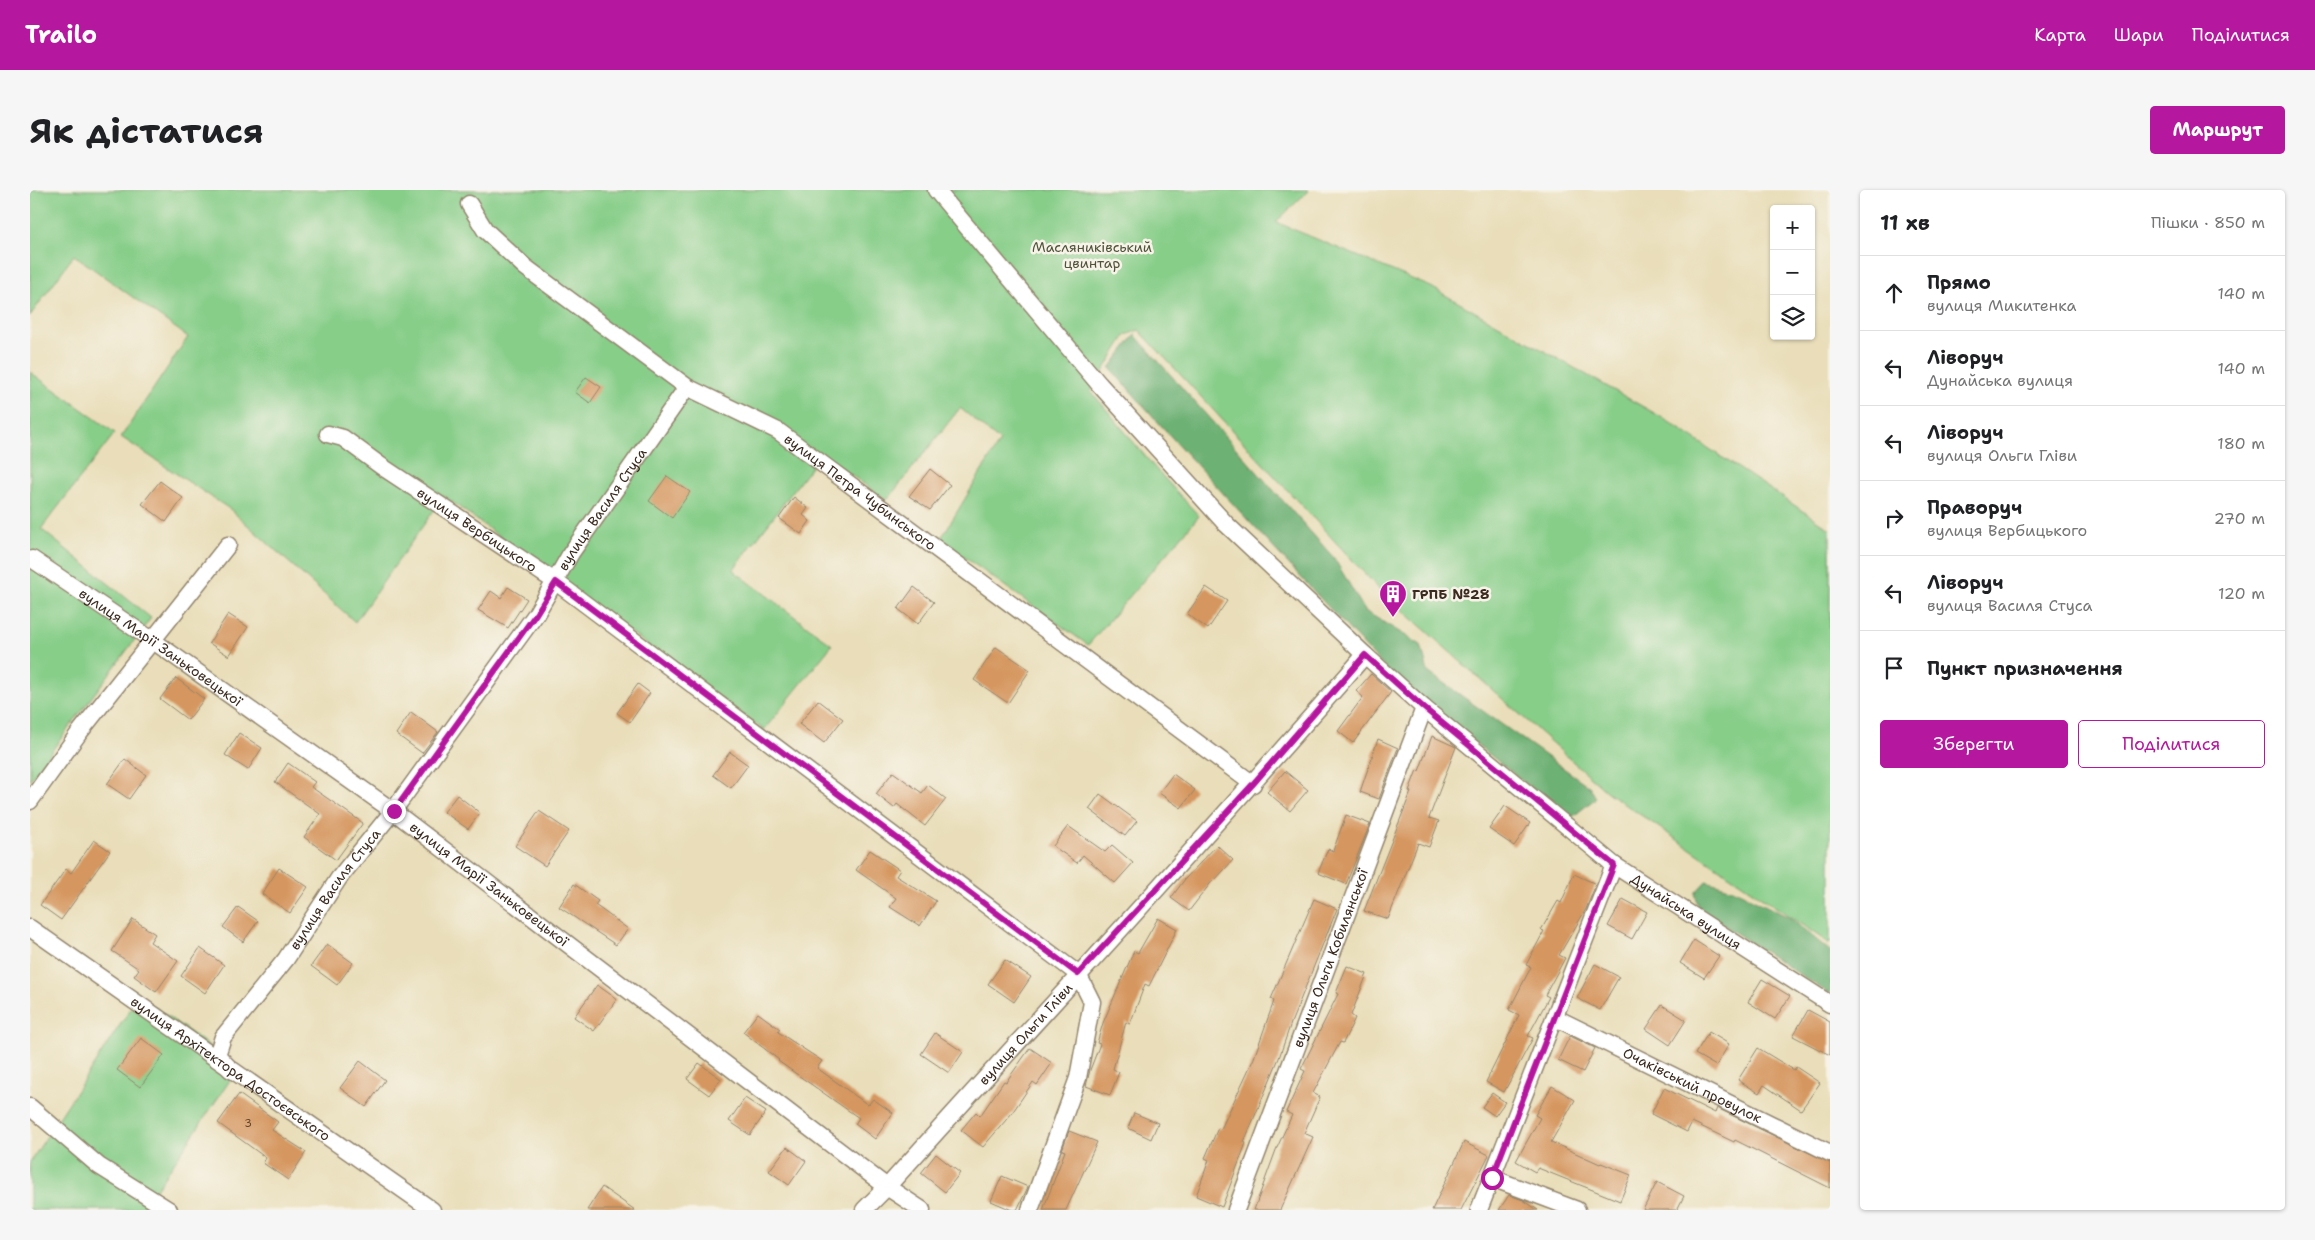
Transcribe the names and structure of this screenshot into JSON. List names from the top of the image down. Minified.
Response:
{"streets":{"street":["вулиця Петра Чубинського","вулиця Василя Стуса","вулиця Вербицького","вулиця Марії Заньковецької","Дунайська вулиця","вулиця Ольги Кобилянської","вулиця Ольги Гліви","вулиця Архітектора Достоєвського","Очаківський провулок"]},"crossings":[["вулиця Петра Чубинського","вулиця Василя Стуса"],["вулиця Петра Чубинського","вулиця Ольги Гліви"],["вулиця Василя Стуса","вулиця Вербицького"],["вулиця Василя Стуса","вулиця Марії Заньковецької"],["вулиця Василя Стуса","вулиця Архітектора Достоєвського"],["вулиця Вербицького","вулиця Ольги Гліви"],["вулиця Марії Заньковецької","вулиця Ольги Гліви"],["Дунайська вулиця","вулиця Ольги Кобилянської"],["Дунайська вулиця","вулиця Ольги Гліви"]],"parks":["Масляниківський цвинтар"],"places":{"building":["ГРПБ №28"]},"house_numbers":["3"],"page":{"header":"Trailo","nav":["Карта","Шари","Поділитися"],"buttons":["Маршрут",["Зберегти","Поділитися"]],"title":"Як дістатися","heading":["11 хв","Пішки · 850 m"],"map_buttons":["+","−"],"list":[["Прямо","вулиця Микитенка","140 m"],["Ліворуч","Дунайська вулиця","140 m"],["Ліворуч","вулиця Ольги Гліви","180 m"],["Праворуч","вулиця Вербицького","270 m"],["Ліворуч","вулиця Василя Стуса","120 m"],"Пункт призначення"]}}
